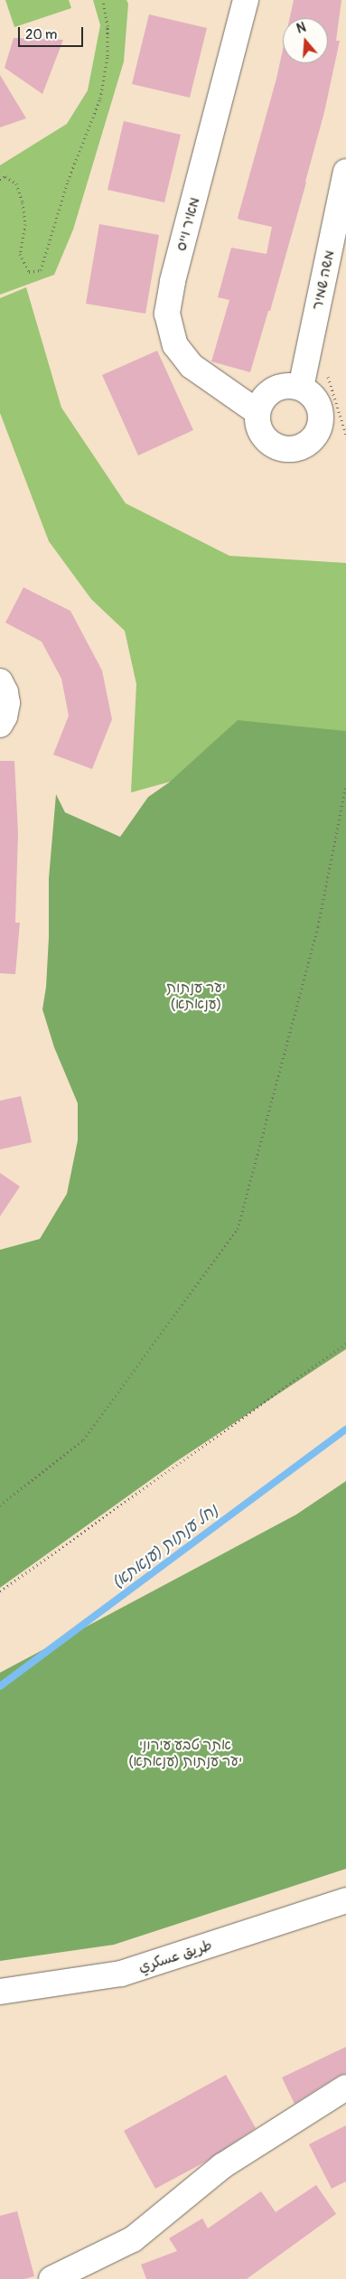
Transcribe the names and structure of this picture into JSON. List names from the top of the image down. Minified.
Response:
{"streets":{"street":["מאיר וייס","משה שמיר","طريق عسكري"]},"crossings":[["מאיר וייס","משה שמיר"]],"water":["נחל ענתות (ענאתא)"],"parks":["יער ענתות (ענאתא)","אתר טבע עירוני יער ענתות (ענאתא)"],"scale_bar":"20 m","north":"top"}
